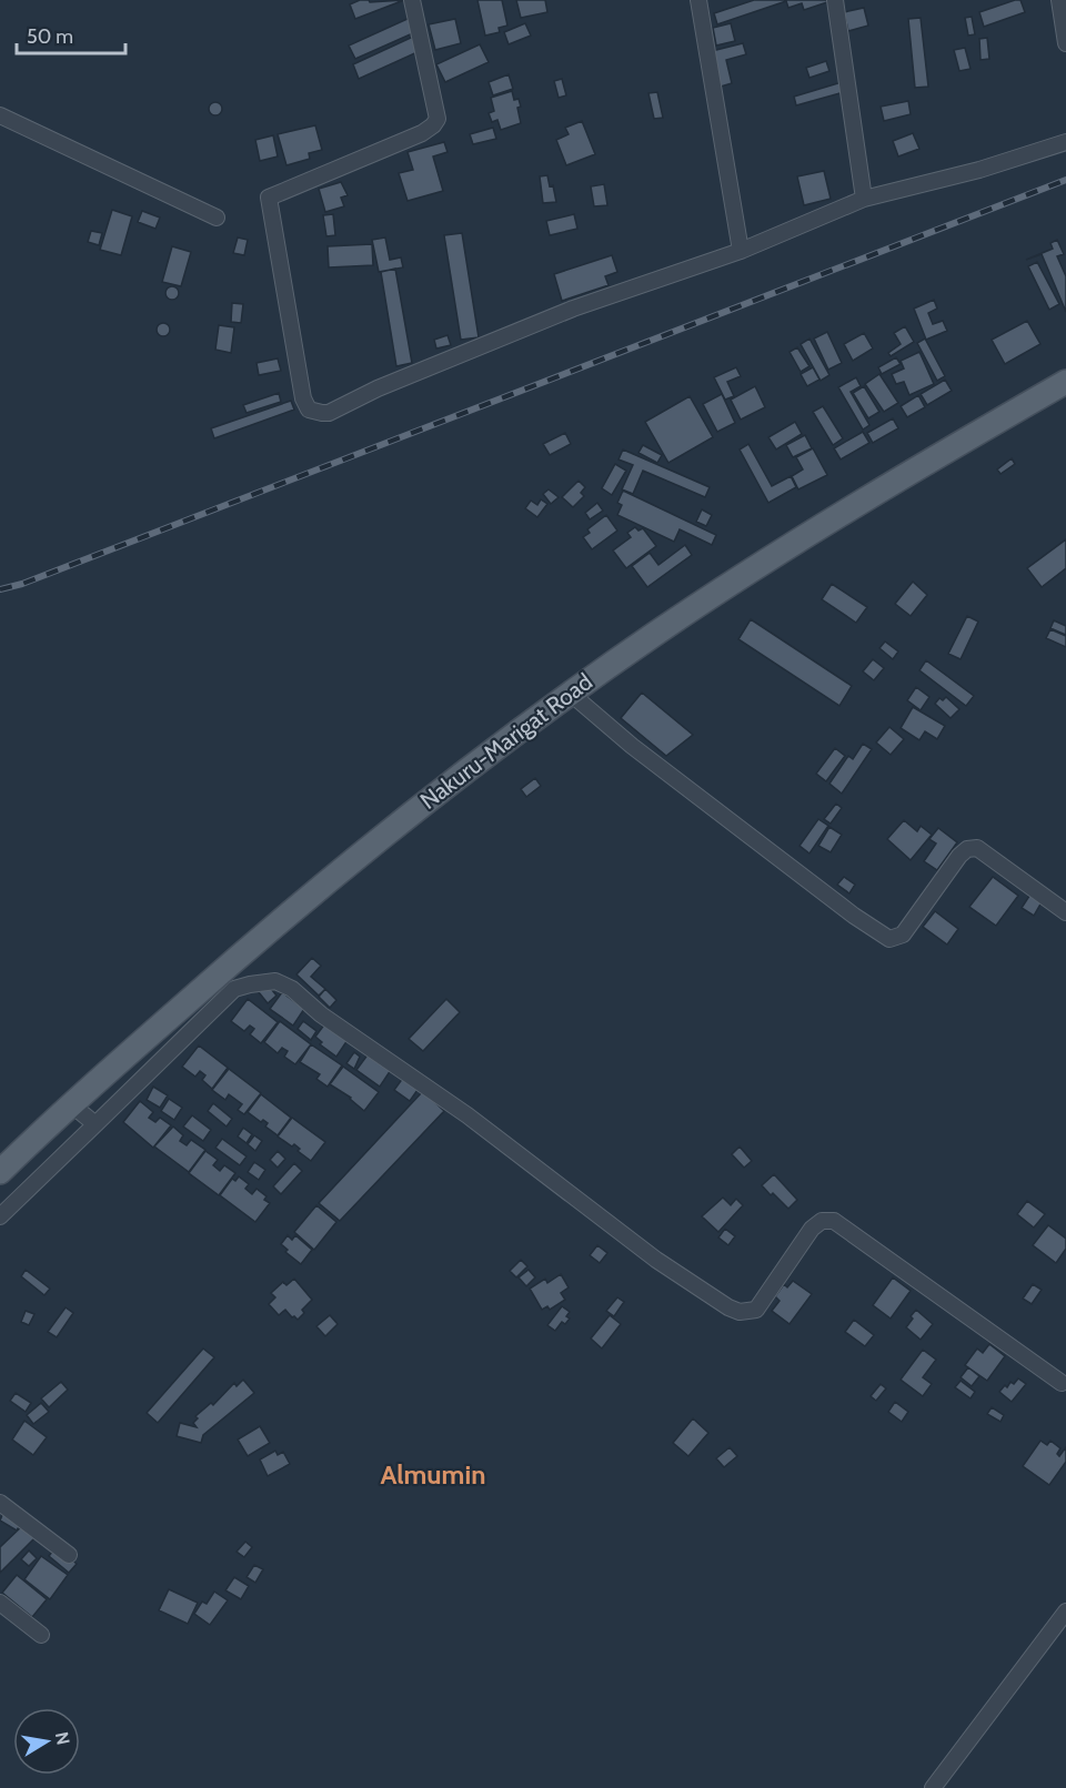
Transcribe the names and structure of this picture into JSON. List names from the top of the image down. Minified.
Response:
{"streets":{"main road":["Nakuru-Marigat Road"]},"districts":["Almumin"],"scale_bar":"50 m","north":"right"}
